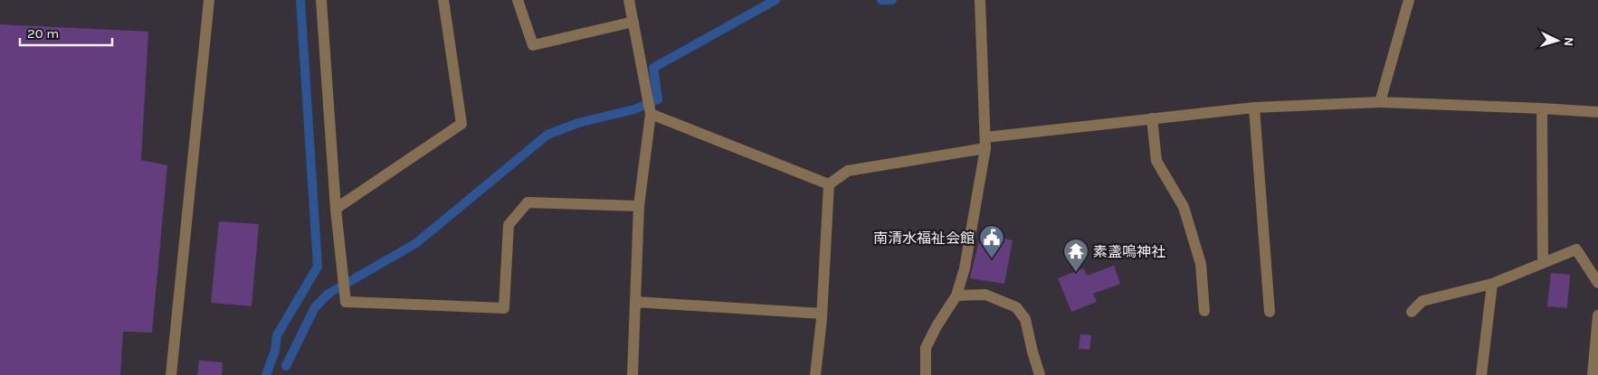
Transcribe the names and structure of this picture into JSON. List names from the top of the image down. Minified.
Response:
{"places":{"public building":["南清水福祉会館"],"temple":["素盞嗚神社"]},"scale_bar":"20 m","north":"right"}
